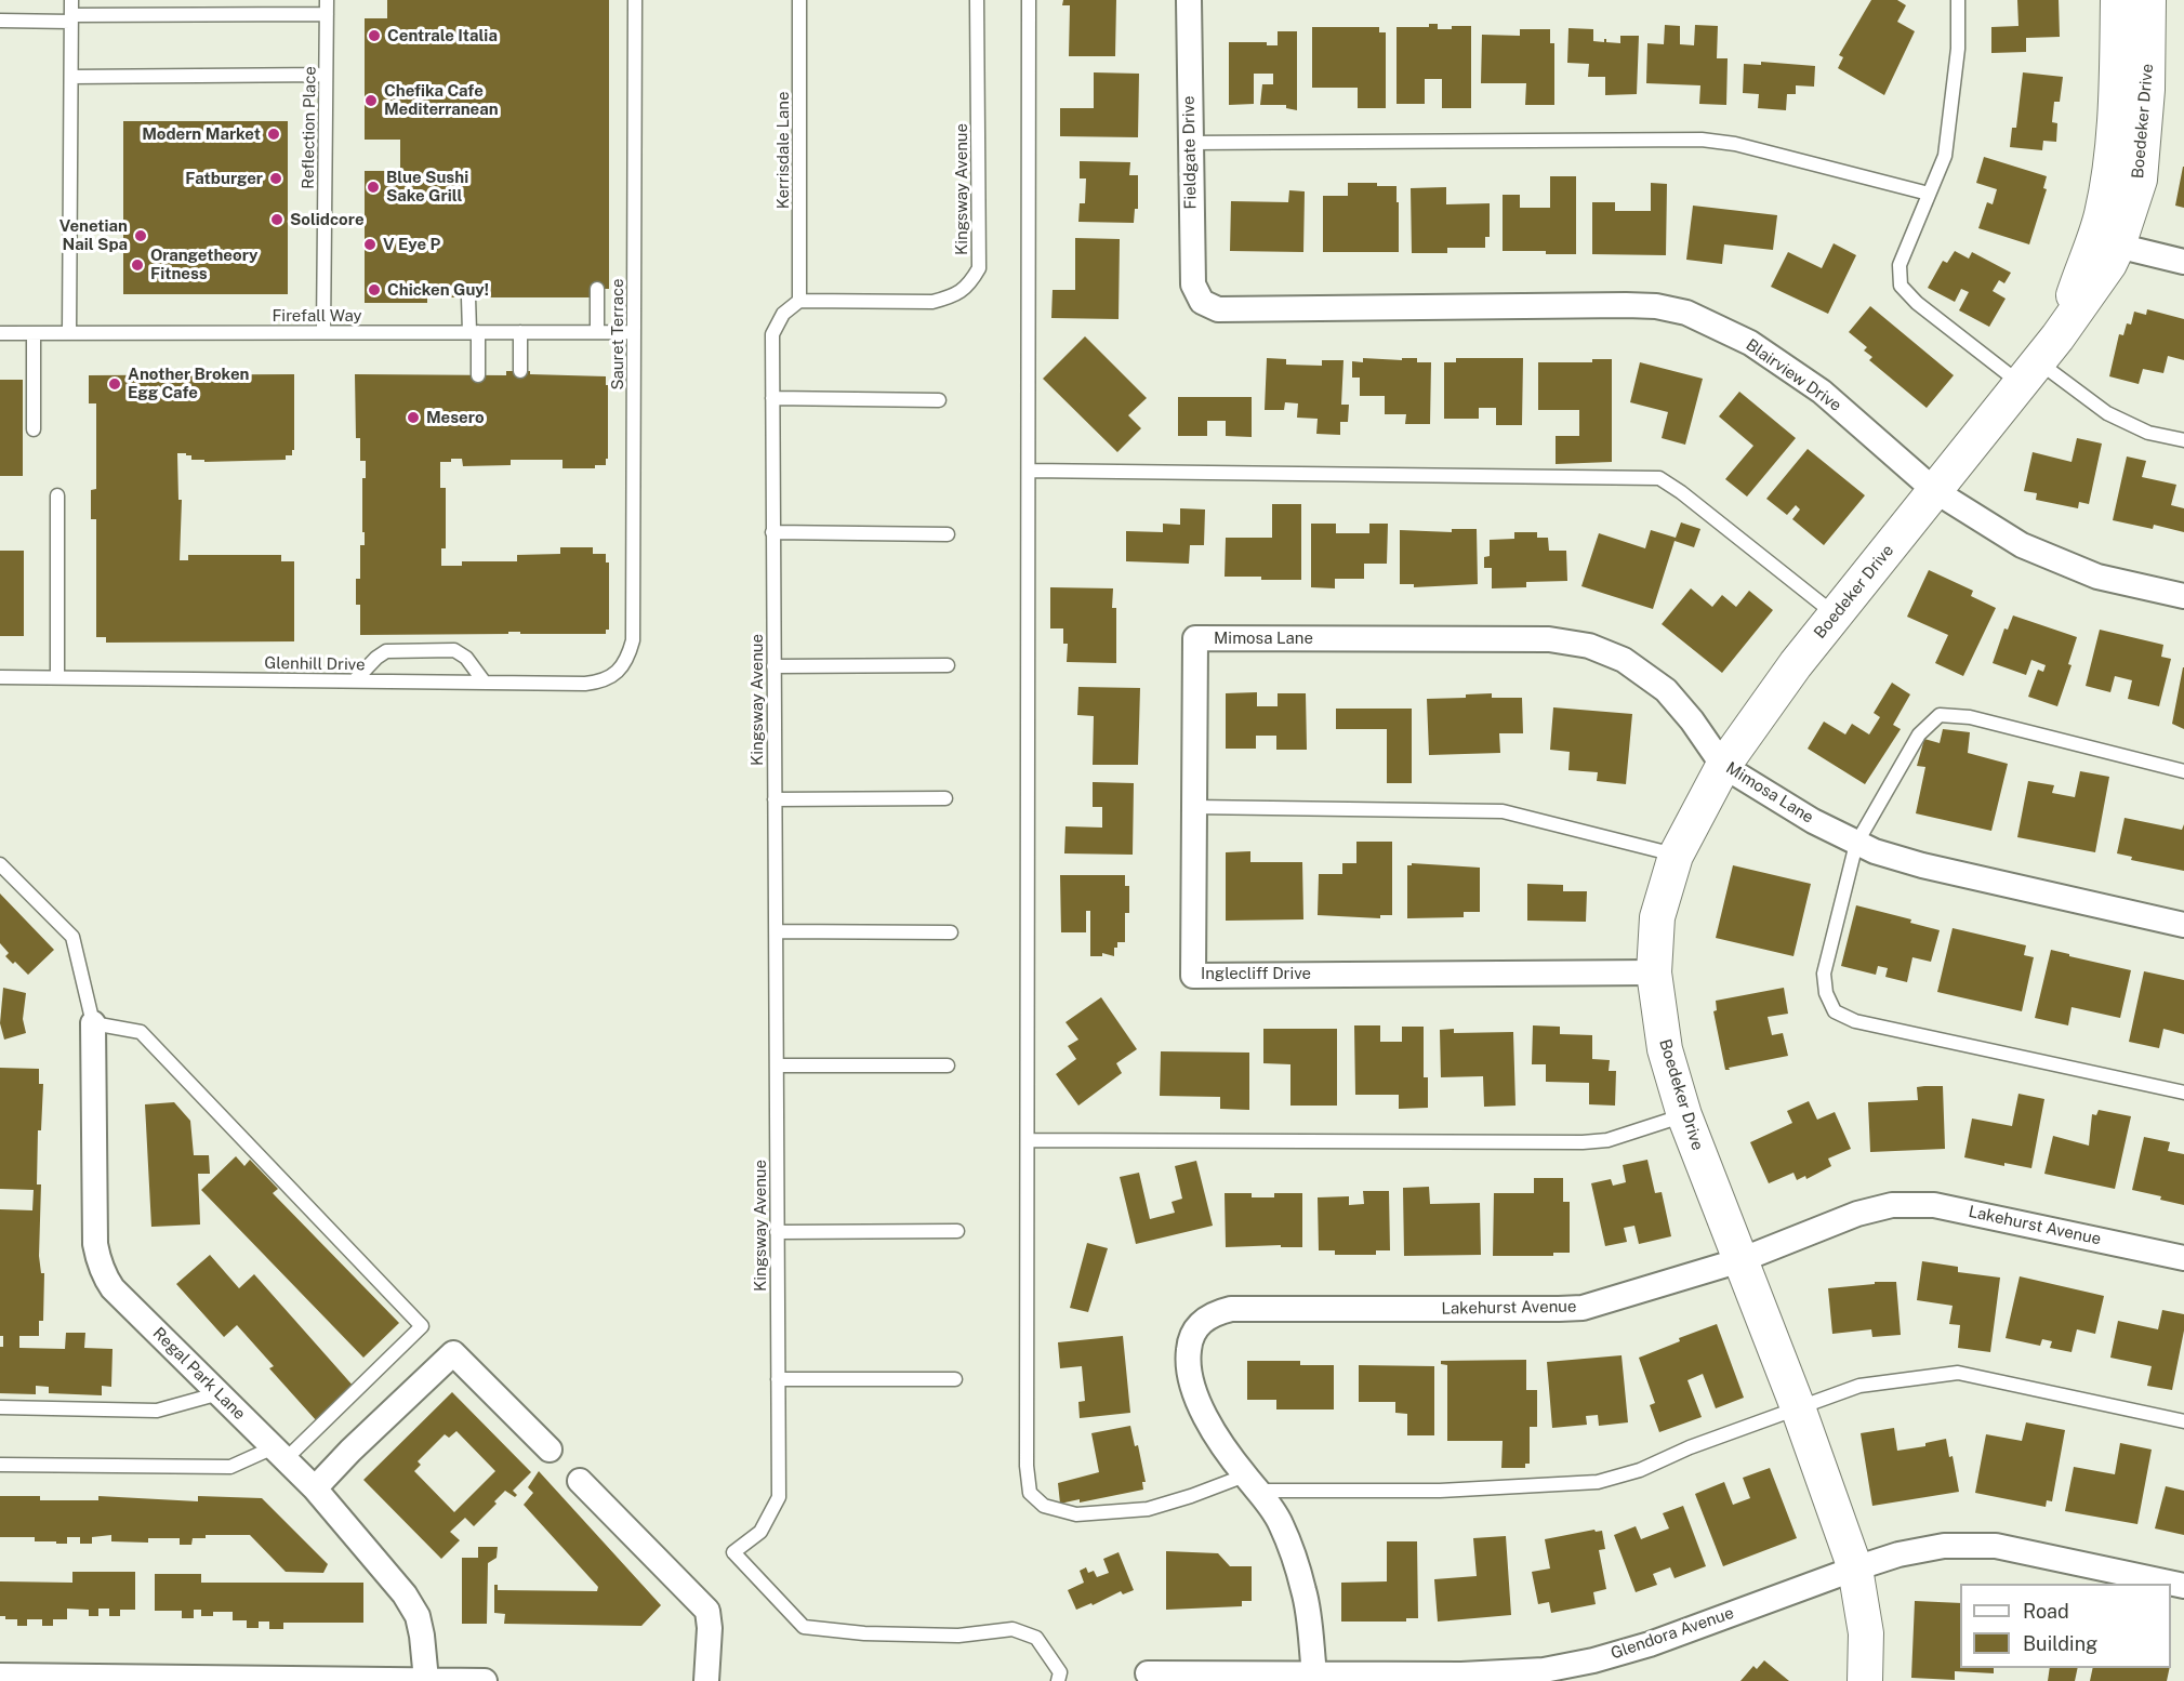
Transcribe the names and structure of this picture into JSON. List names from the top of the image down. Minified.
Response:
{"streets":{"street":["Boedeker Drive","Fieldgate Drive","Blairview Drive","Mimosa Lane","Inglecliff Drive","Lakehurst Avenue","Regal Park Lane","Glendora Avenue"],"lane":["Reflection Place","Kerrisdale Lane","Kingsway Avenue","Firefall Way","Sauret Terrace","Glenhill Drive"]},"crossings":[["Boedeker Drive","Blairview Drive"],["Boedeker Drive","Mimosa Lane"],["Boedeker Drive","Inglecliff Drive"],["Boedeker Drive","Lakehurst Avenue"],["Boedeker Drive","Glendora Avenue"],["Reflection Place","Firefall Way"],["Kerrisdale Lane","Kingsway Avenue"],["Fieldgate Drive","Blairview Drive"],["Firefall Way","Sauret Terrace"],["Sauret Terrace","Glenhill Drive"],["Mimosa Lane","Inglecliff Drive"],["Lakehurst Avenue","Glendora Avenue"]],"places":["Centrale Italia","Chefika Cafe Mediterranean","Modern Market","Fatburger","Blue Sushi Sake Grill","Solidcore","Venetian Nail Spa","V Eye P","Orangetheory Fitness","Chicken Guy!","Another Broken Egg Cafe","Mesero"],"legend":["Road","Building"]}
